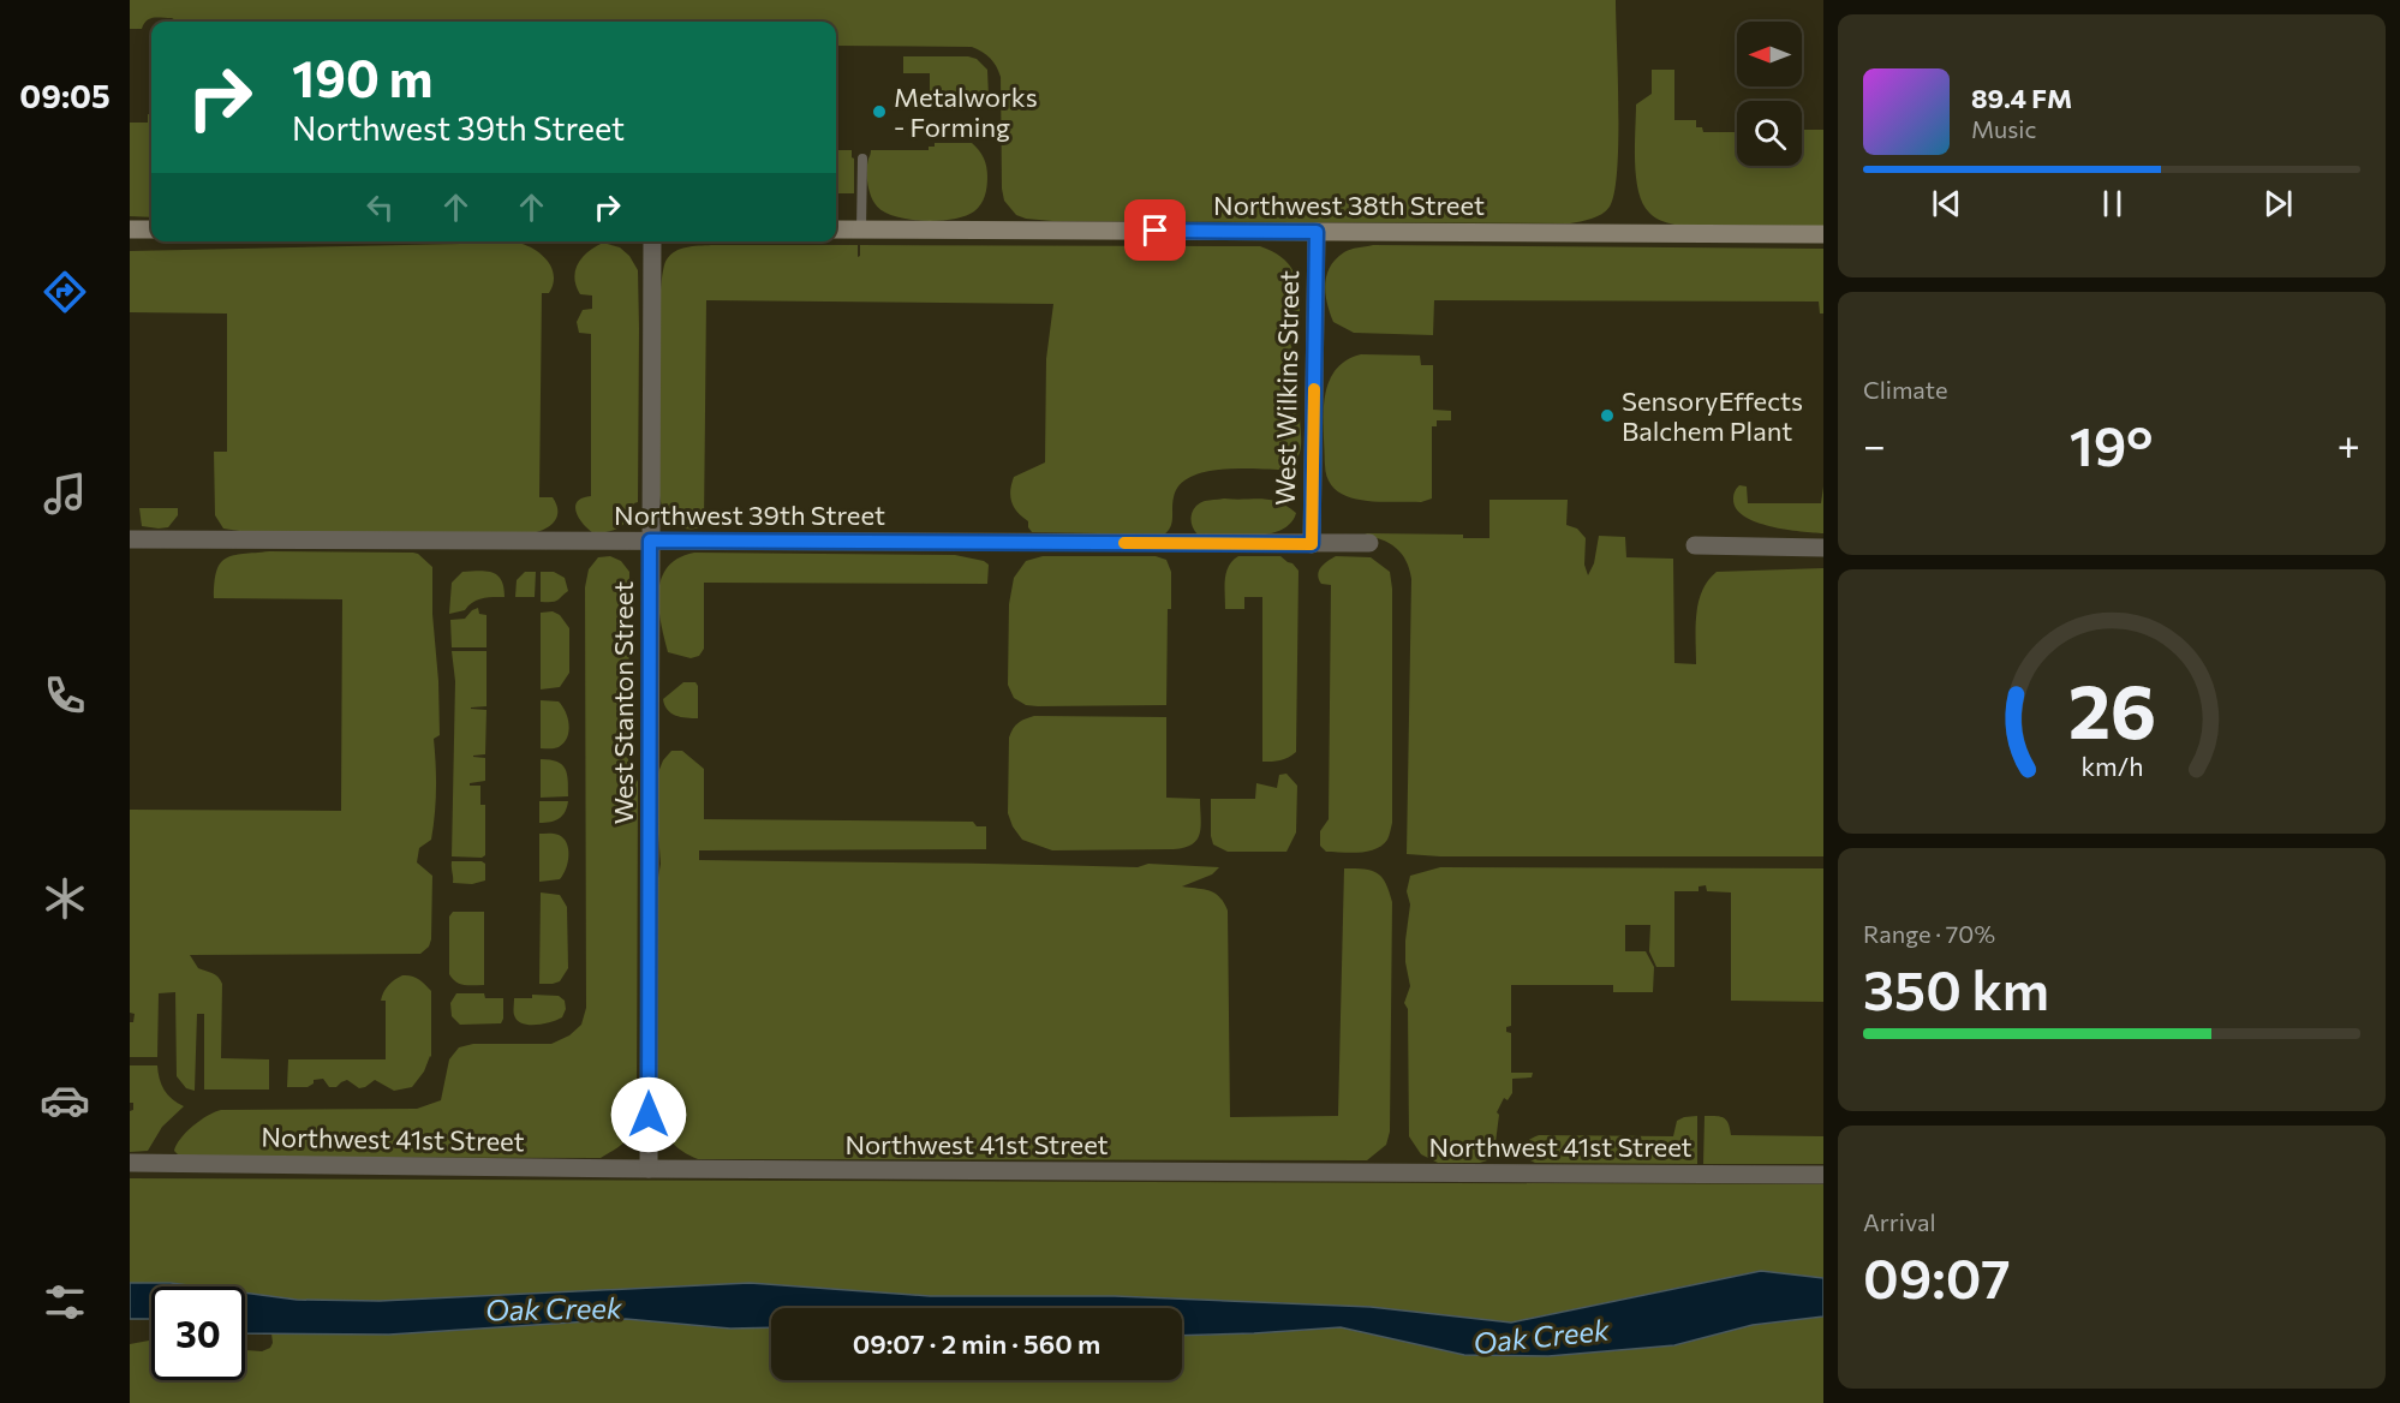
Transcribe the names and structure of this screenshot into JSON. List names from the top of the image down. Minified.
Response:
{"streets":{"main road":["Northwest 38th Street"],"street":["West Wilkins Street","Northwest 39th Street","West Stanton Street","Northwest 41st Street"]},"crossings":[["Northwest 38th Street","West Wilkins Street"],["West Wilkins Street","Northwest 39th Street"],["Northwest 39th Street","West Stanton Street"],["West Stanton Street","Northwest 41st Street"]],"water":["Oak Creek"],"places":["Metalworks - Forming","SensoryEffects Balchem Plant"],"north":"left","page":{"tabs":"09:05","turn":["190 m","Northwest 39th Street"],"song":["89.4 FM","Music"],"tile":["Climate",["Range · 70%","350 km"],["Arrival","09:07"]],"heat":["−","19°","+"],"limit":"30","trip":"09:07 · 2 min · 560 m","gauge":["26","km/h"]}}
